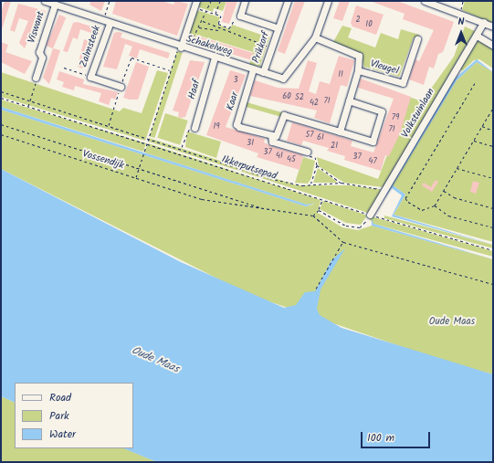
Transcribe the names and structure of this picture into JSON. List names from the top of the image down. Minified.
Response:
{"streets":{"street":["Viswant","Schakelweg","Zalmsteek","Prikkorf","Vleugel","Haaf","Kaar","Volkstuinlaan"],"path":["Vossendijk","Ikkerputsepad"]},"crossings":[["Viswant","Schakelweg"],["Schakelweg","Zalmsteek"],["Schakelweg","Prikkorf"],["Schakelweg","Vleugel"],["Schakelweg","Haaf"],["Schakelweg","Kaar"],["Volkstuinlaan","Ikkerputsepad"]],"water":["Oude Maas"],"parks":["Oude Maas"],"house_numbers":["2","10","11","3","60","52","71","42","79","19","71","57","61","31","21","37","41","37","45","47"],"legend":["Road","Park","Water"],"scale_bar":"100 m","north":"top"}
